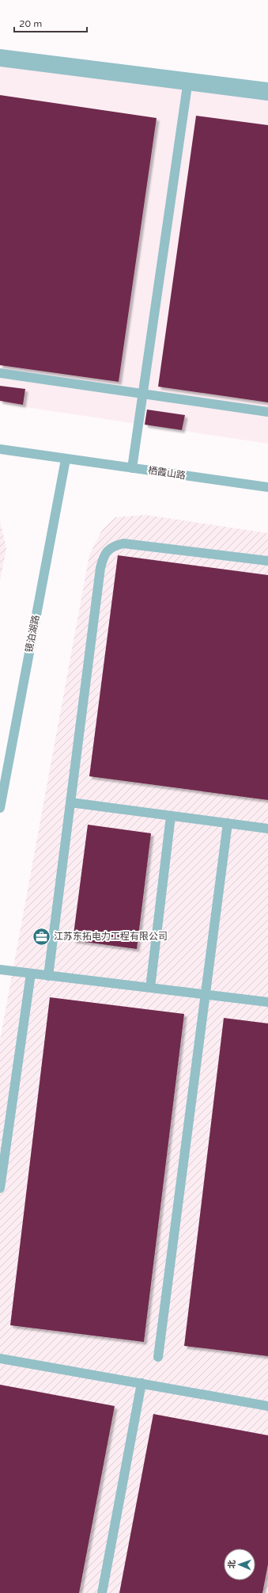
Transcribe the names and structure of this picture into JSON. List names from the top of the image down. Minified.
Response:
{"streets":{"street":["栖霞山路","镜泊湖路"]},"crossings":[["栖霞山路","镜泊湖路"]],"places":{"office":["江苏东拓电力工程有限公司"]},"scale_bar":"20 m","north":"left"}
